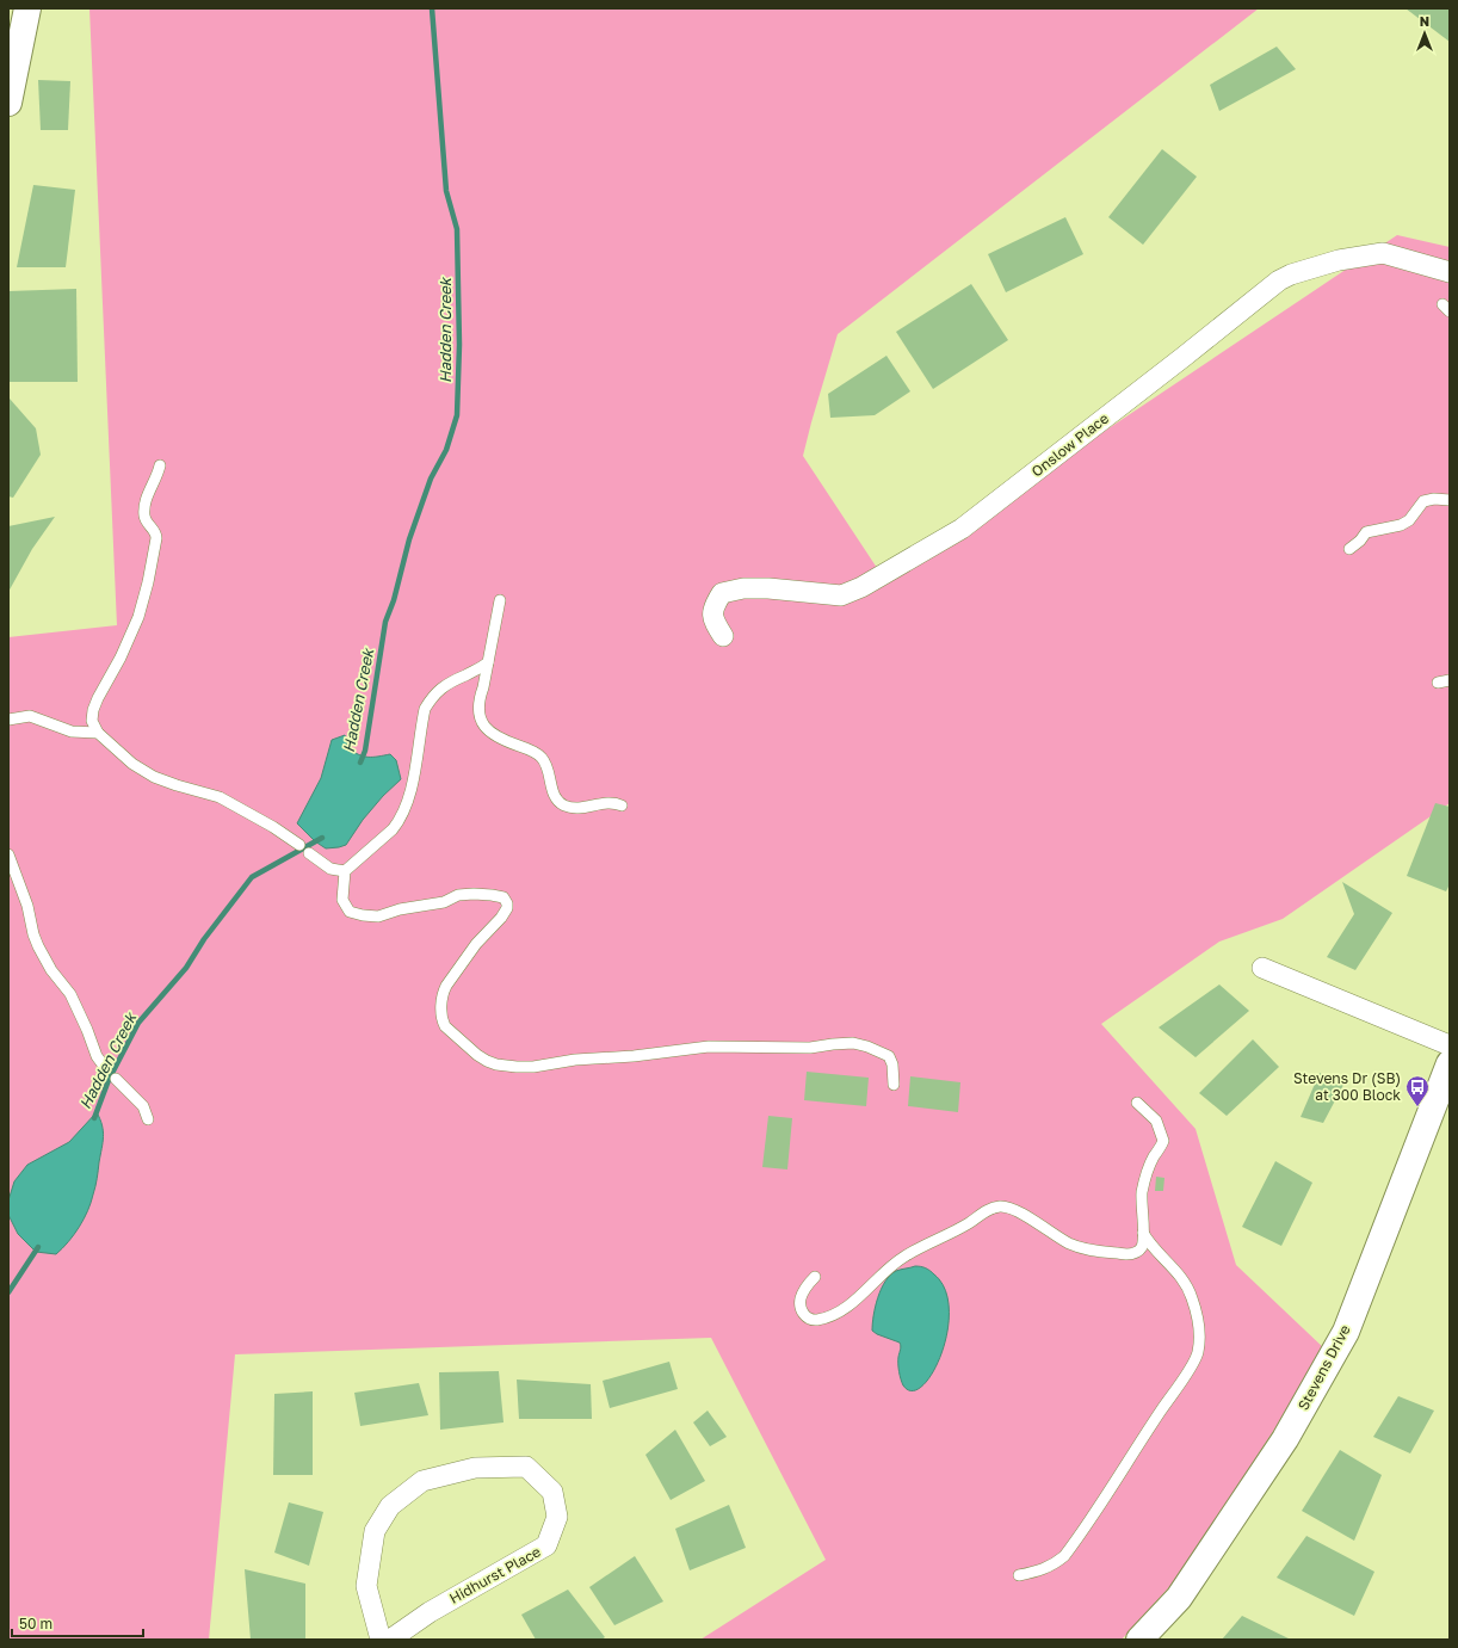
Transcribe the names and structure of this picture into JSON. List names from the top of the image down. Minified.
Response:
{"streets":{"street":["Onslow Place","Stevens Drive","Hidhurst Place"]},"water":["Hadden Creek"],"places":{"bus stop":["Stevens Dr (SB) at 300 Block"]},"scale_bar":"50 m","north":"top"}
